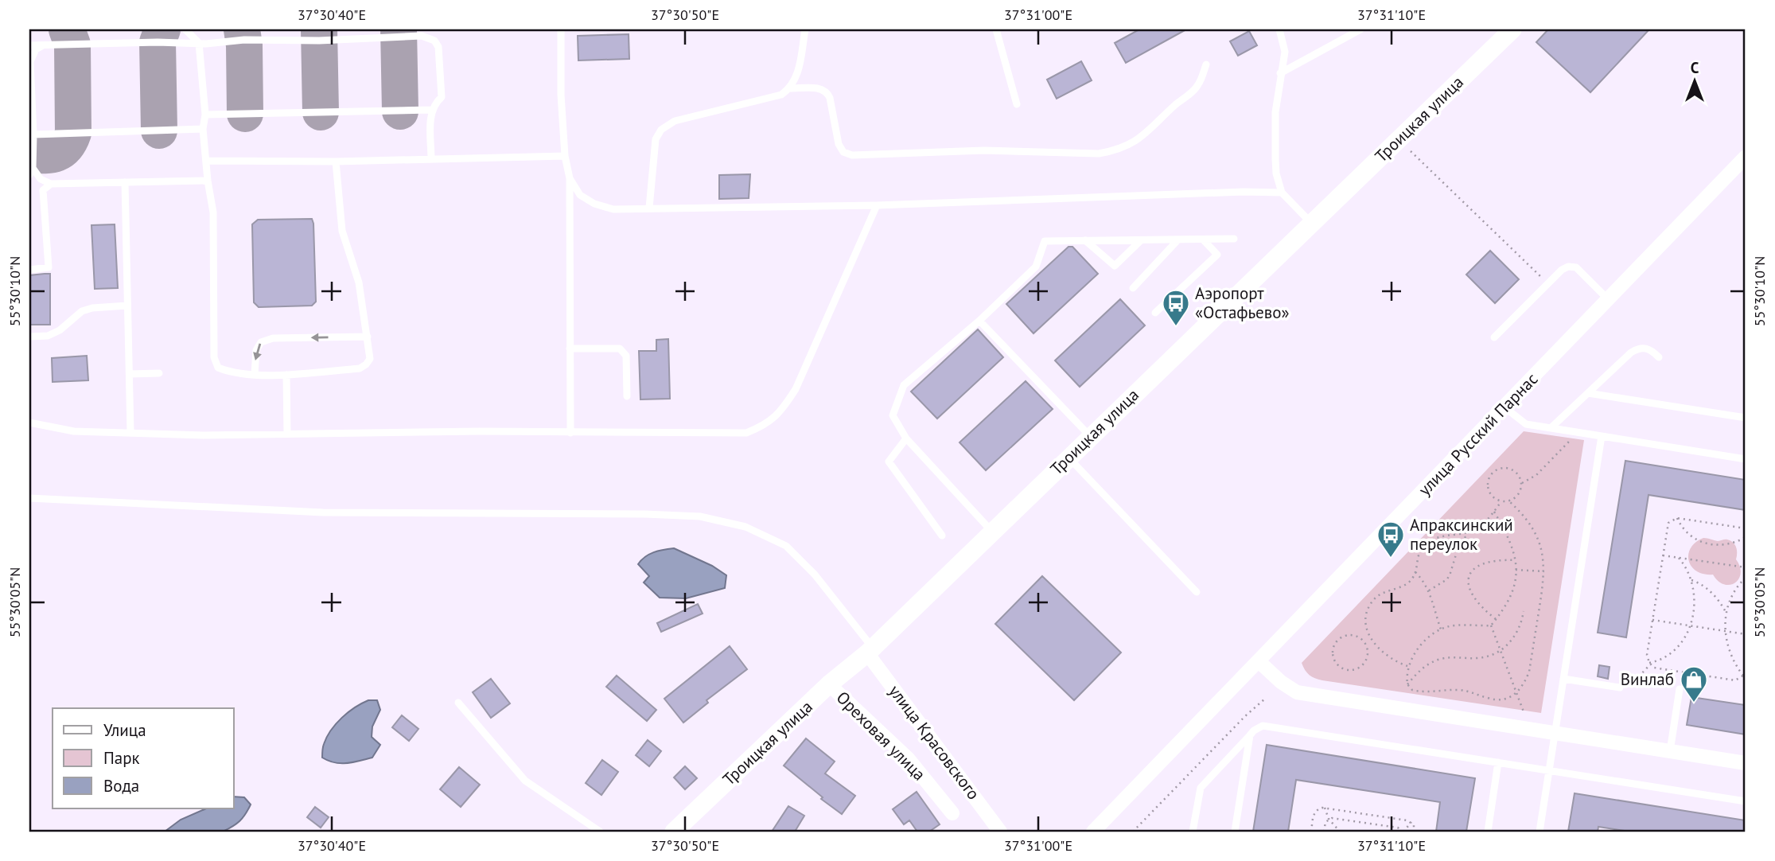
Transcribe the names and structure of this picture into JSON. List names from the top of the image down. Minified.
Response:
{"streets":{"street":["Троицкая улица","улица Русский Парнас","Ореховая улица","улица Красовского"]},"crossings":[["Троицкая улица","Ореховая улица"],["Троицкая улица","улица Красовского"]],"places":{"bus stop":["Аэропорт «Остафьево»","Апраксинский переулок"],"shop":["Винлаб"]},"legend":["Улица","Парк","Вода"],"north":"top","coordinates":["37°30'40\"E","37°30'50\"E","37°31'00\"E","37°31'10\"E","55°30'10\"N","55°30'05\"N"]}
